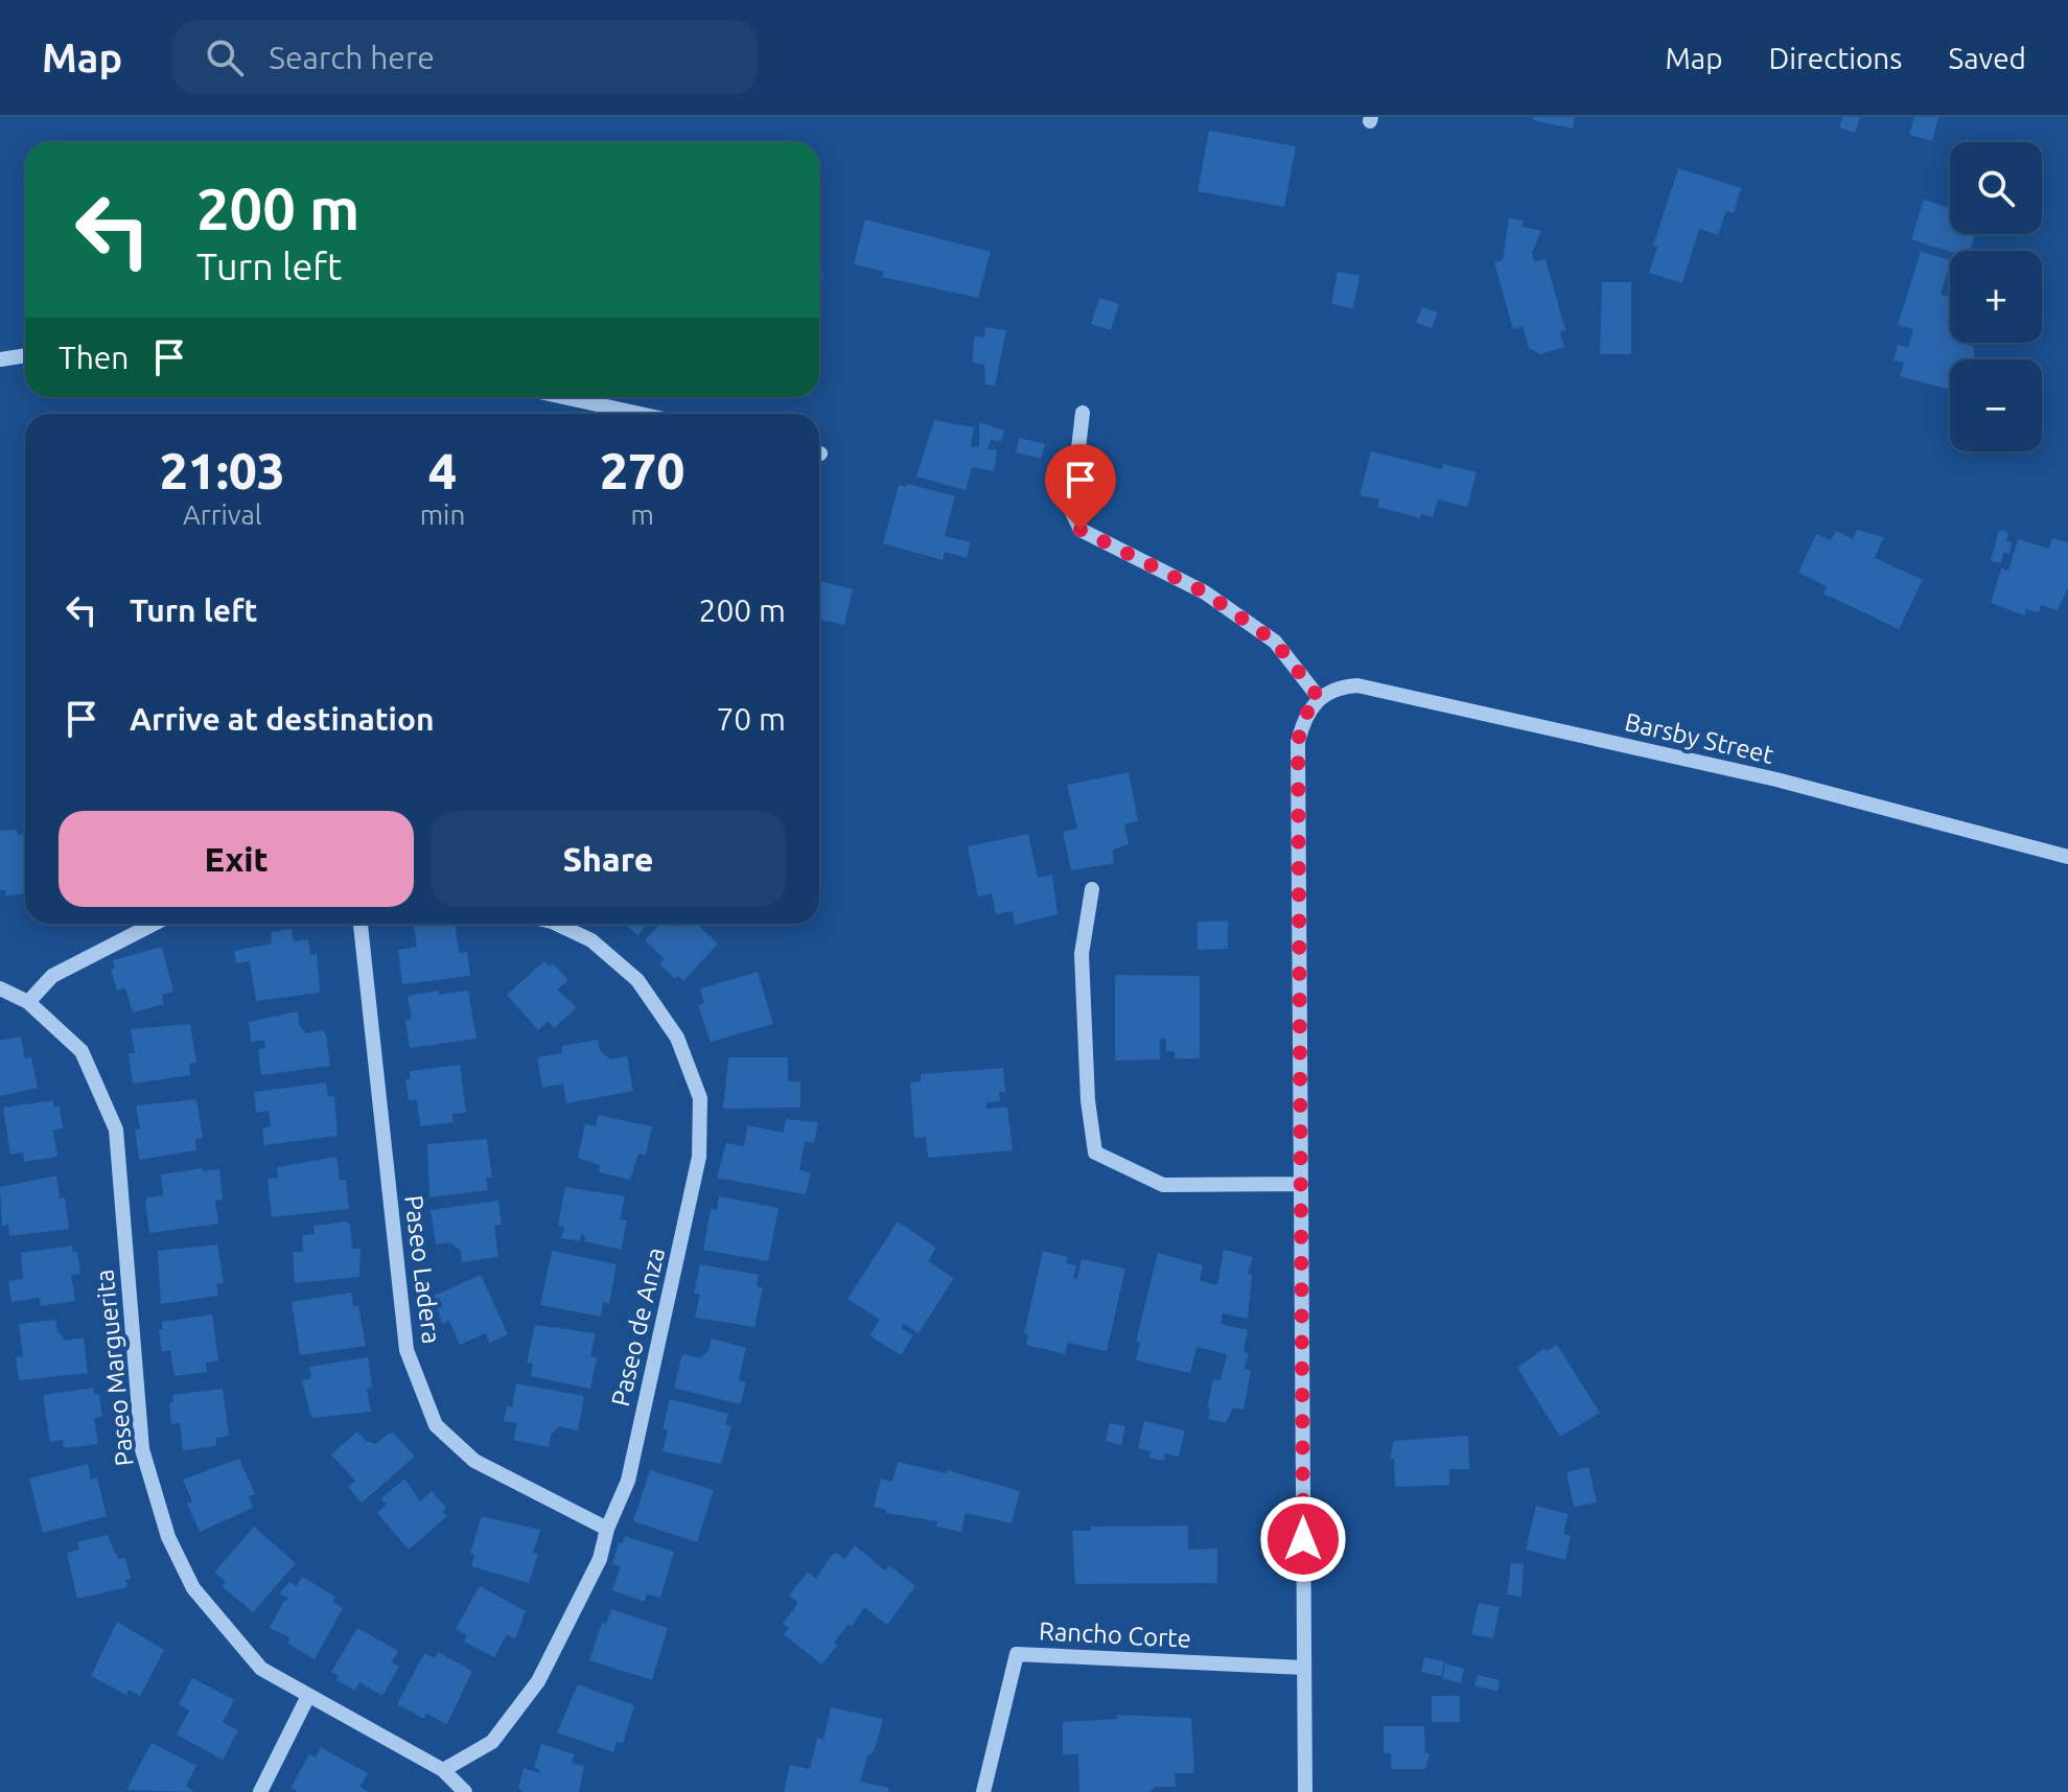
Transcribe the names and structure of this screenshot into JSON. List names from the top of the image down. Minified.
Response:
{"streets":{"street":["Barsby Street","Paseo Ladera","Paseo de Anza","Paseo Marguerita","Rancho Corte"]},"crossings":[["Paseo Ladera","Paseo de Anza"],["Paseo de Anza","Paseo Marguerita"]],"page":{"header":"Map","search":"Search here","nav":["Map","Directions","Saved"],"map_buttons":["+","−"],"turn":["200 m","Turn left"],"then":"Then","eta":["21:03","Arrival","4","min","270","m"],"list":[{"name":"Turn left","value":"200 m"},{"name":"Arrive at destination","value":"70 m"}],"buttons":["Exit","Share"]}}
